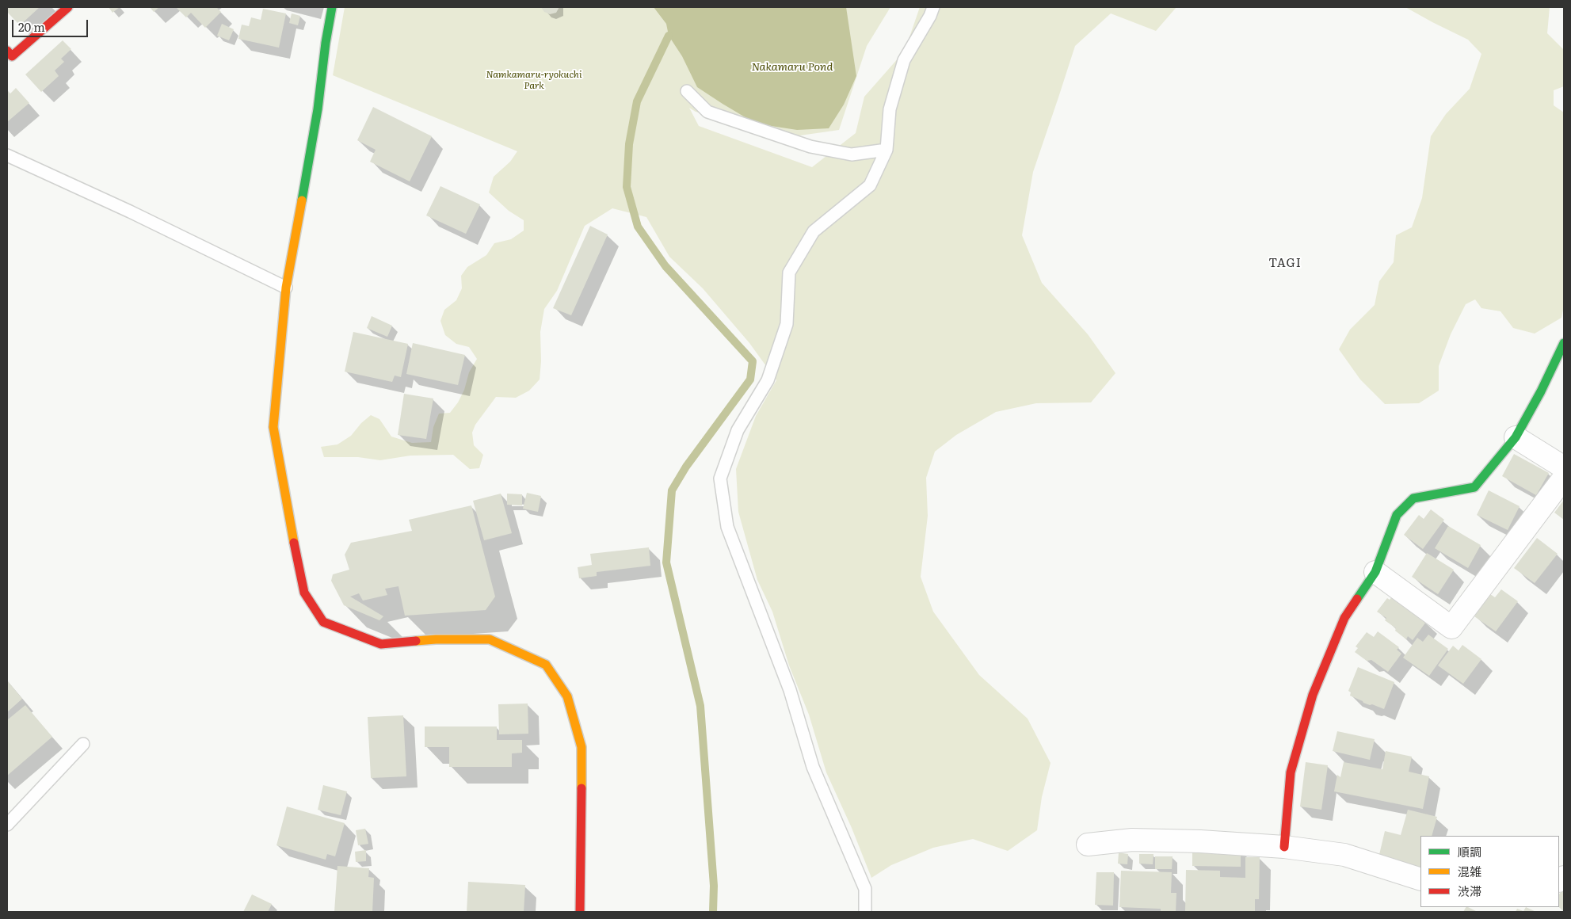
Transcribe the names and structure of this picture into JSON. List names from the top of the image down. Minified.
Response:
{"districts":["TAGI"],"water":["Nakamaru Pond"],"parks":["Namkamaru-ryokuchi Park"],"legend":["順調","混雑","渋滞"],"scale_bar":"20 m"}
